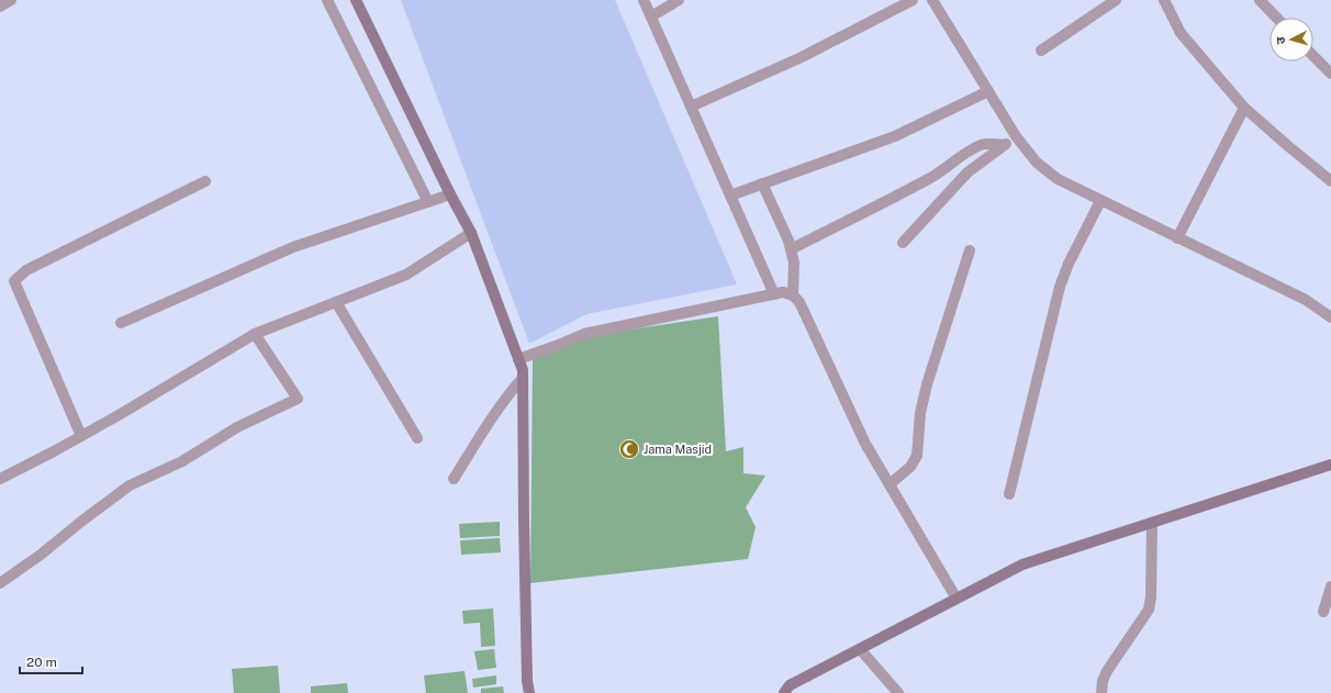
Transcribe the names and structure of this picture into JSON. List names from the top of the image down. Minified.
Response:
{"places":{"mosque":["Jama Masjid"]},"scale_bar":"20 m","north":"left"}
